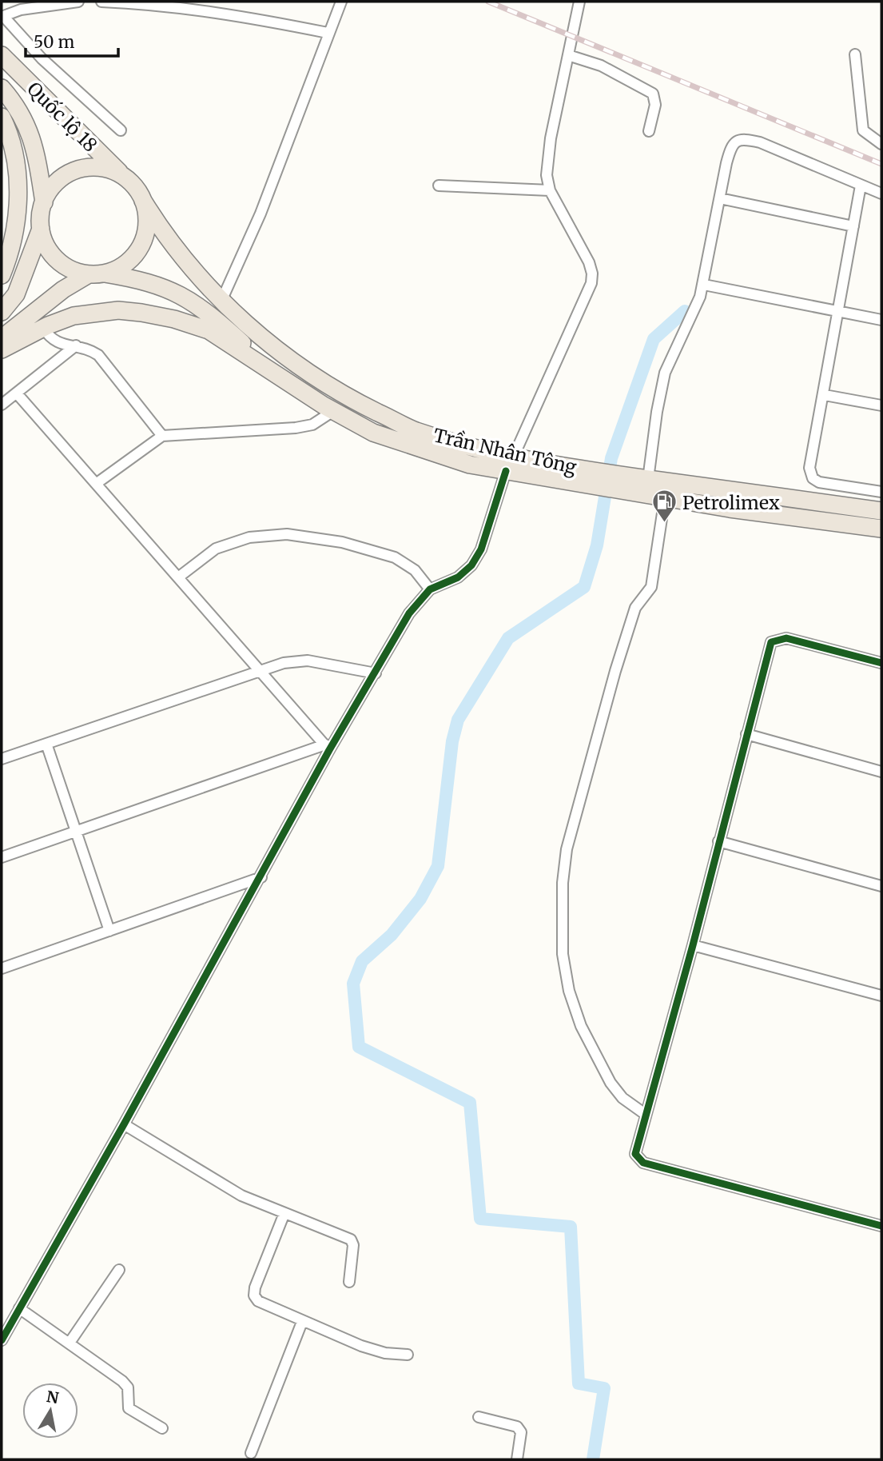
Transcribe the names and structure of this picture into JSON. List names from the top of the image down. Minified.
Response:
{"streets":{"highway":["Quốc lộ 18","Trần Nhân Tông"]},"crossings":[["Quốc lộ 18","Trần Nhân Tông"]],"places":{"fuel station":["Petrolimex"]},"scale_bar":"50 m","north":"top"}
